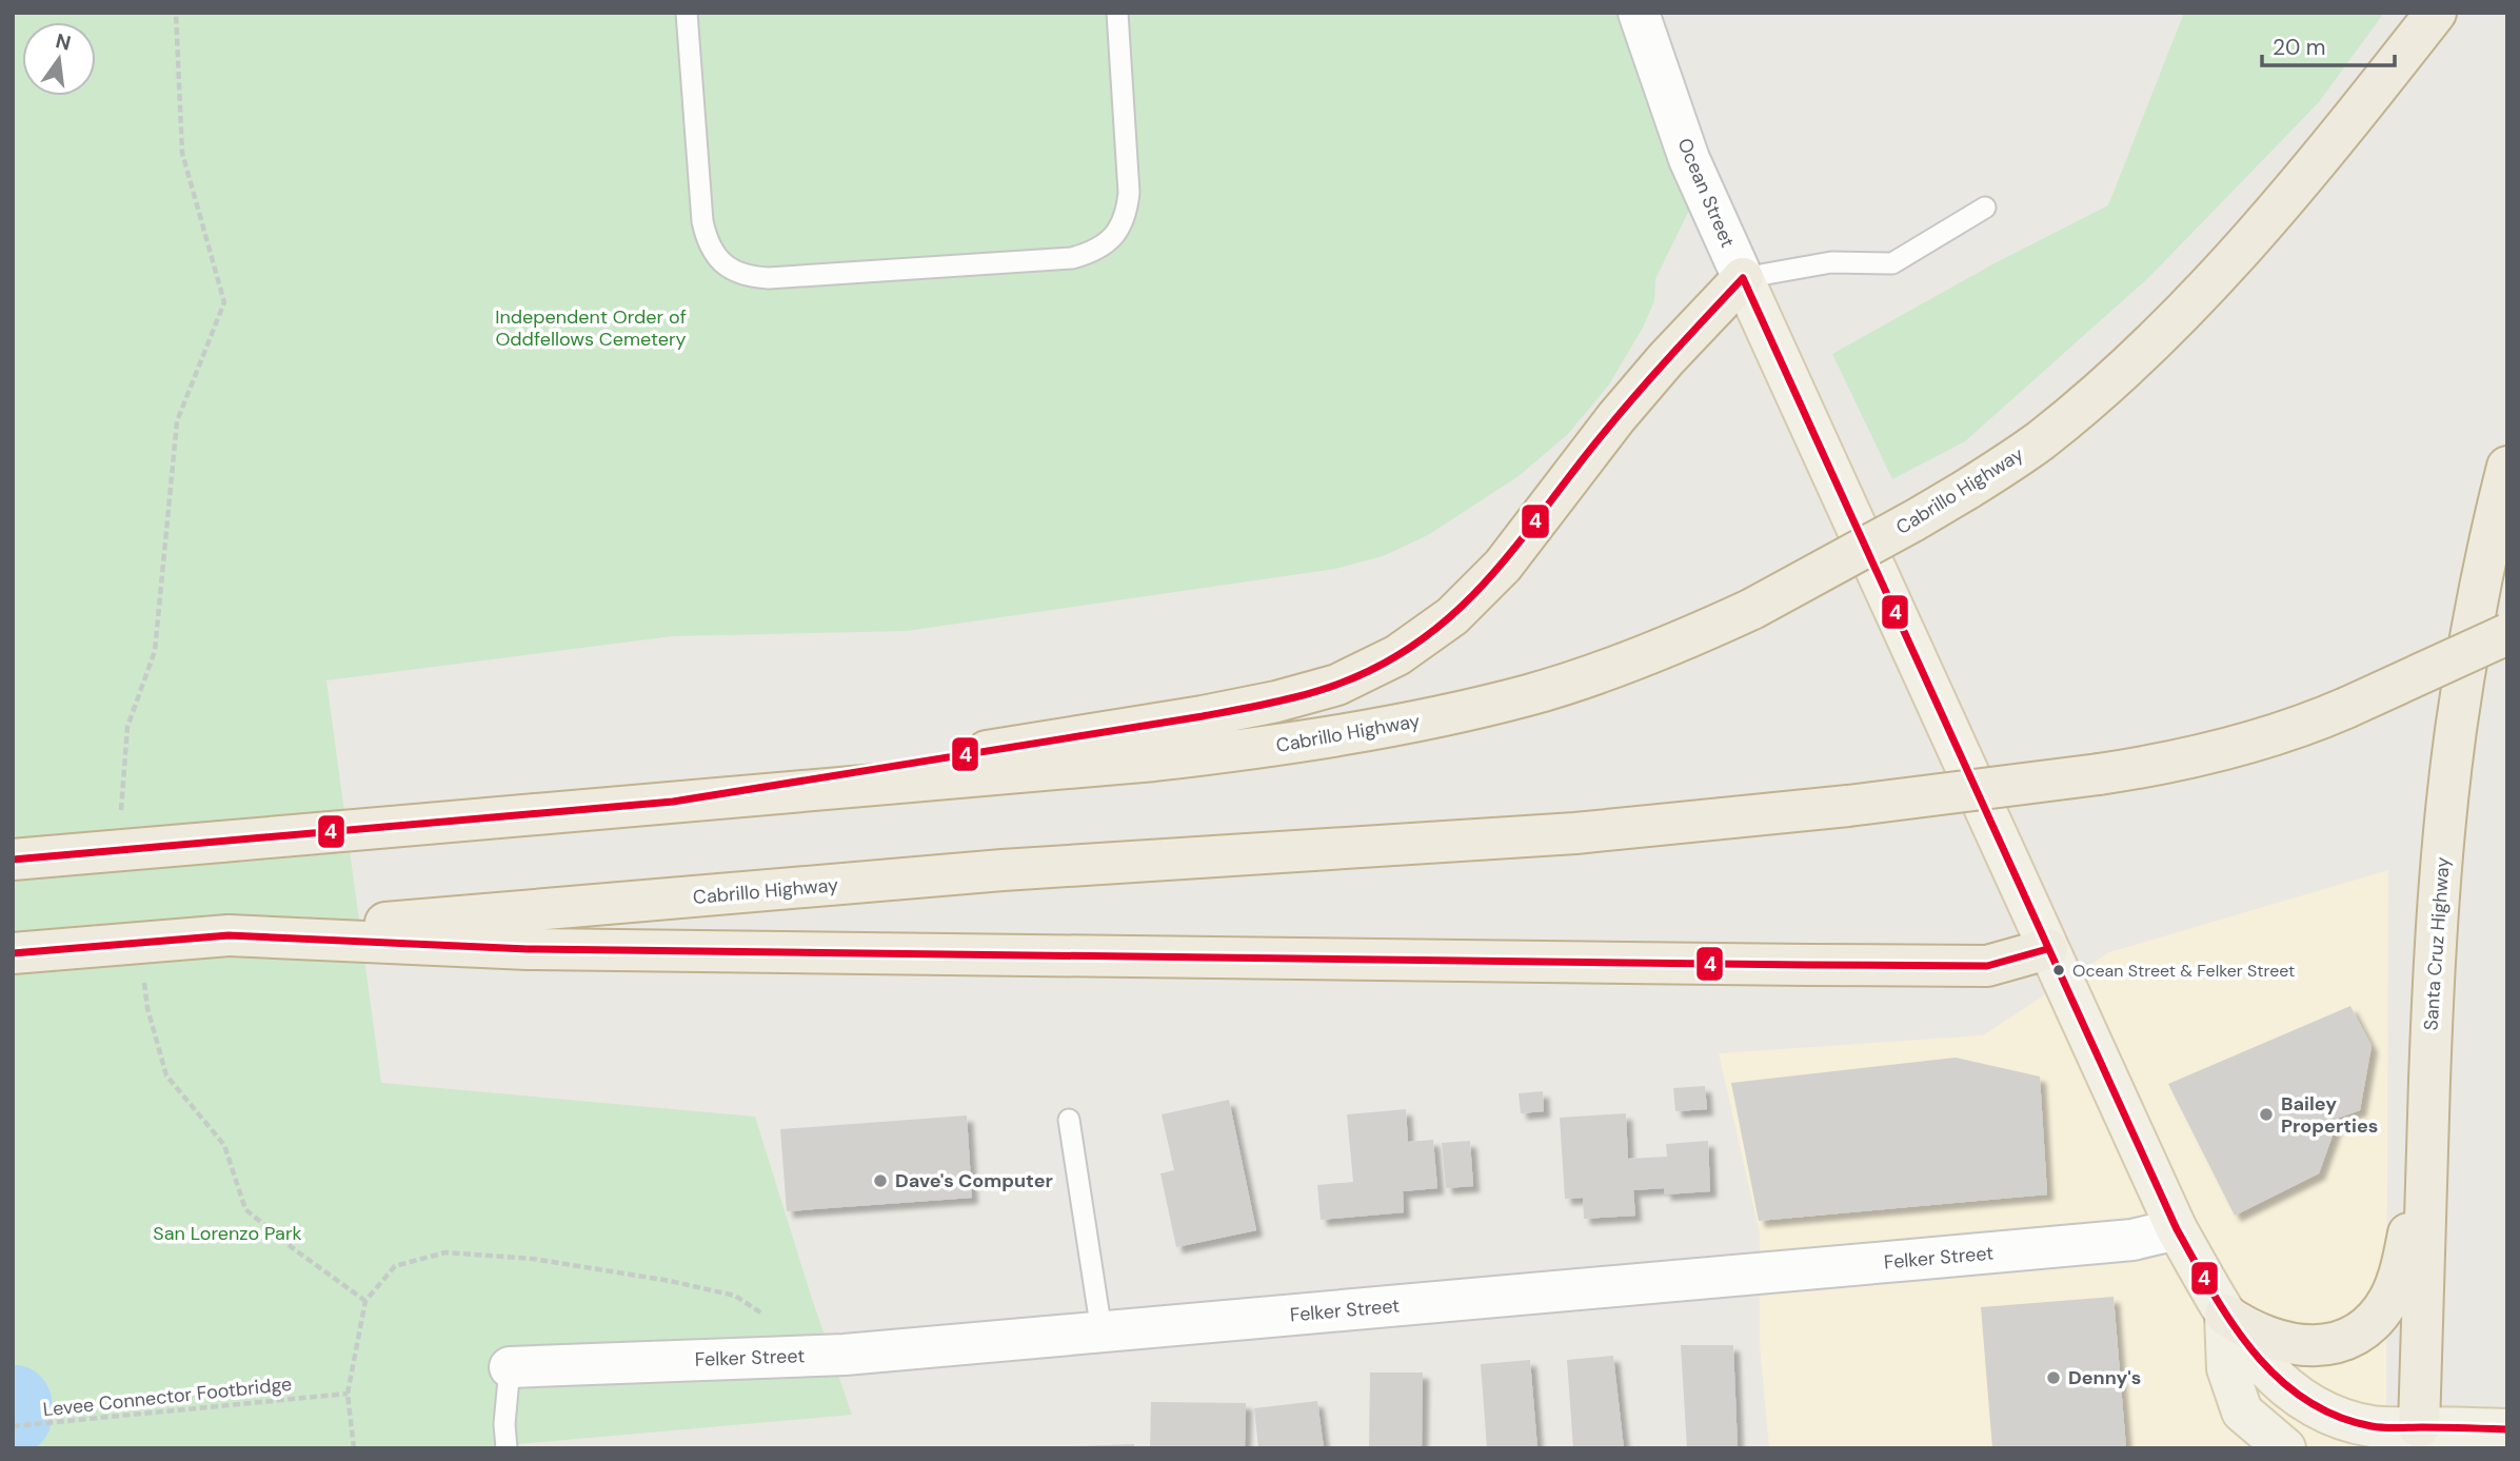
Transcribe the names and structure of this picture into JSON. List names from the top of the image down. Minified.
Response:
{"streets":{"highway":["Cabrillo Highway","Santa Cruz Highway"],"main road":["Ocean Street"],"street":["Felker Street"],"path":["Levee Connector Footbridge"]},"crossings":[["Ocean Street","Santa Cruz Highway"],["Ocean Street","Felker Street"]],"parks":["Independent Order of Oddfellows Cemetery","San Lorenzo Park"],"places":["Ocean Street & Felker Street","Bailey Properties","Dave's Computer","Denny's"],"lines":["transit line 4"],"scale_bar":"20 m","north":"top"}
